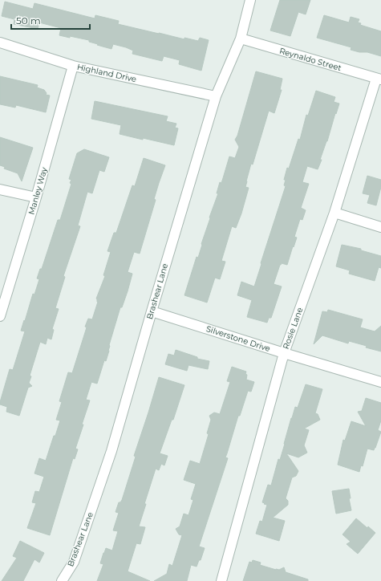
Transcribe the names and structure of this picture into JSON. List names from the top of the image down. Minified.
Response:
{"streets":{"street":["Reynaldo Street","Highland Drive","Manley Way","Brashear Lane","Rosie Lane","Silverstone Drive"]},"crossings":[["Reynaldo Street","Brashear Lane"],["Reynaldo Street","Rosie Lane"],["Highland Drive","Manley Way"],["Highland Drive","Brashear Lane"],["Brashear Lane","Silverstone Drive"],["Rosie Lane","Silverstone Drive"]],"scale_bar":"50 m"}
